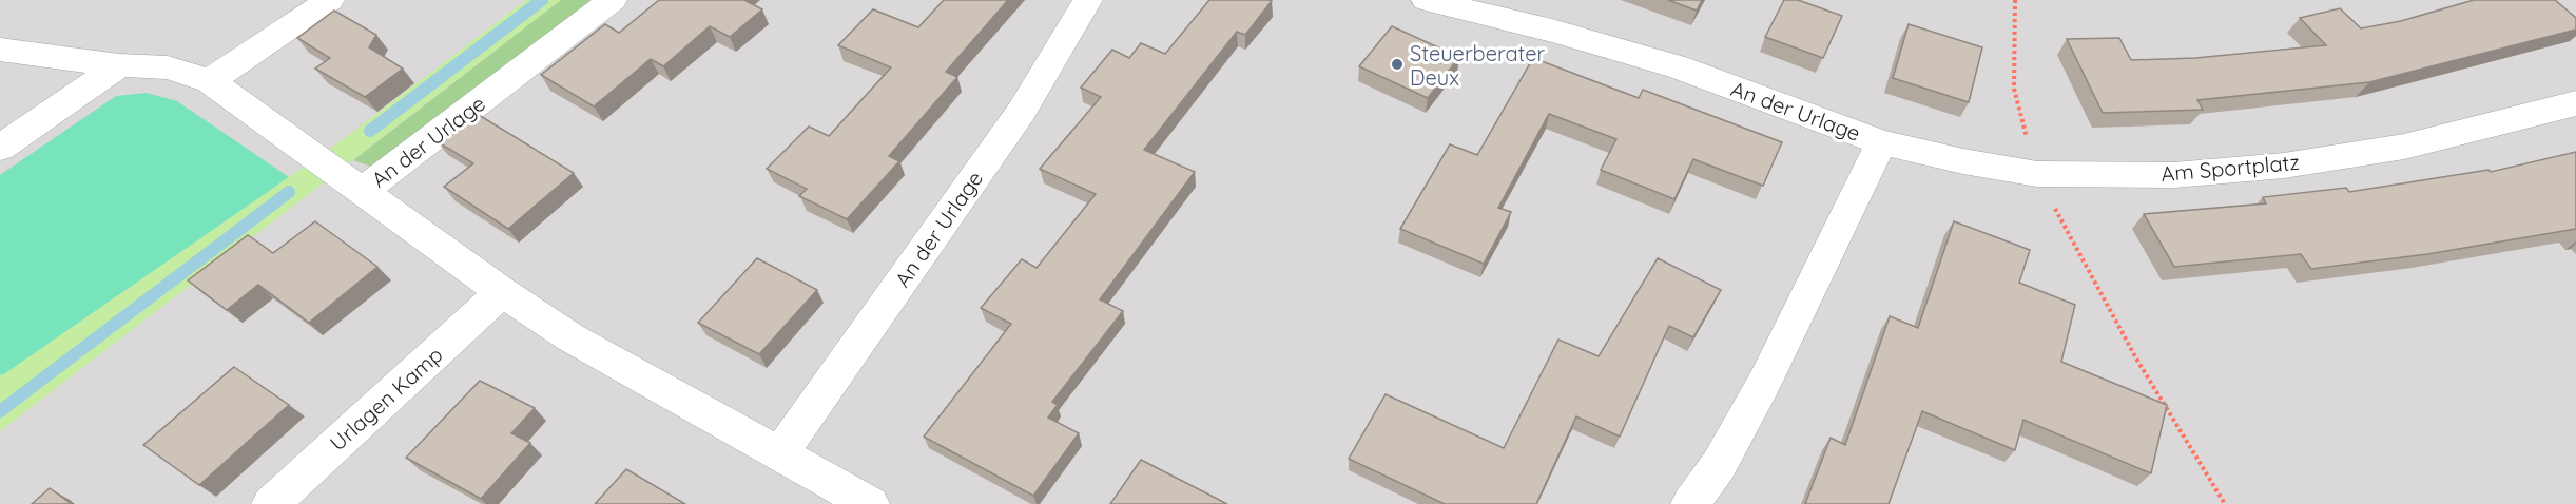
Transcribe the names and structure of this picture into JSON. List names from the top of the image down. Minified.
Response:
{"streets":{"street":["An der Urlage","Am Sportplatz","Urlagen Kamp"]},"crossings":[["An der Urlage","Am Sportplatz"],["An der Urlage","Urlagen Kamp"]],"places":["Steuerberater Deux"]}
